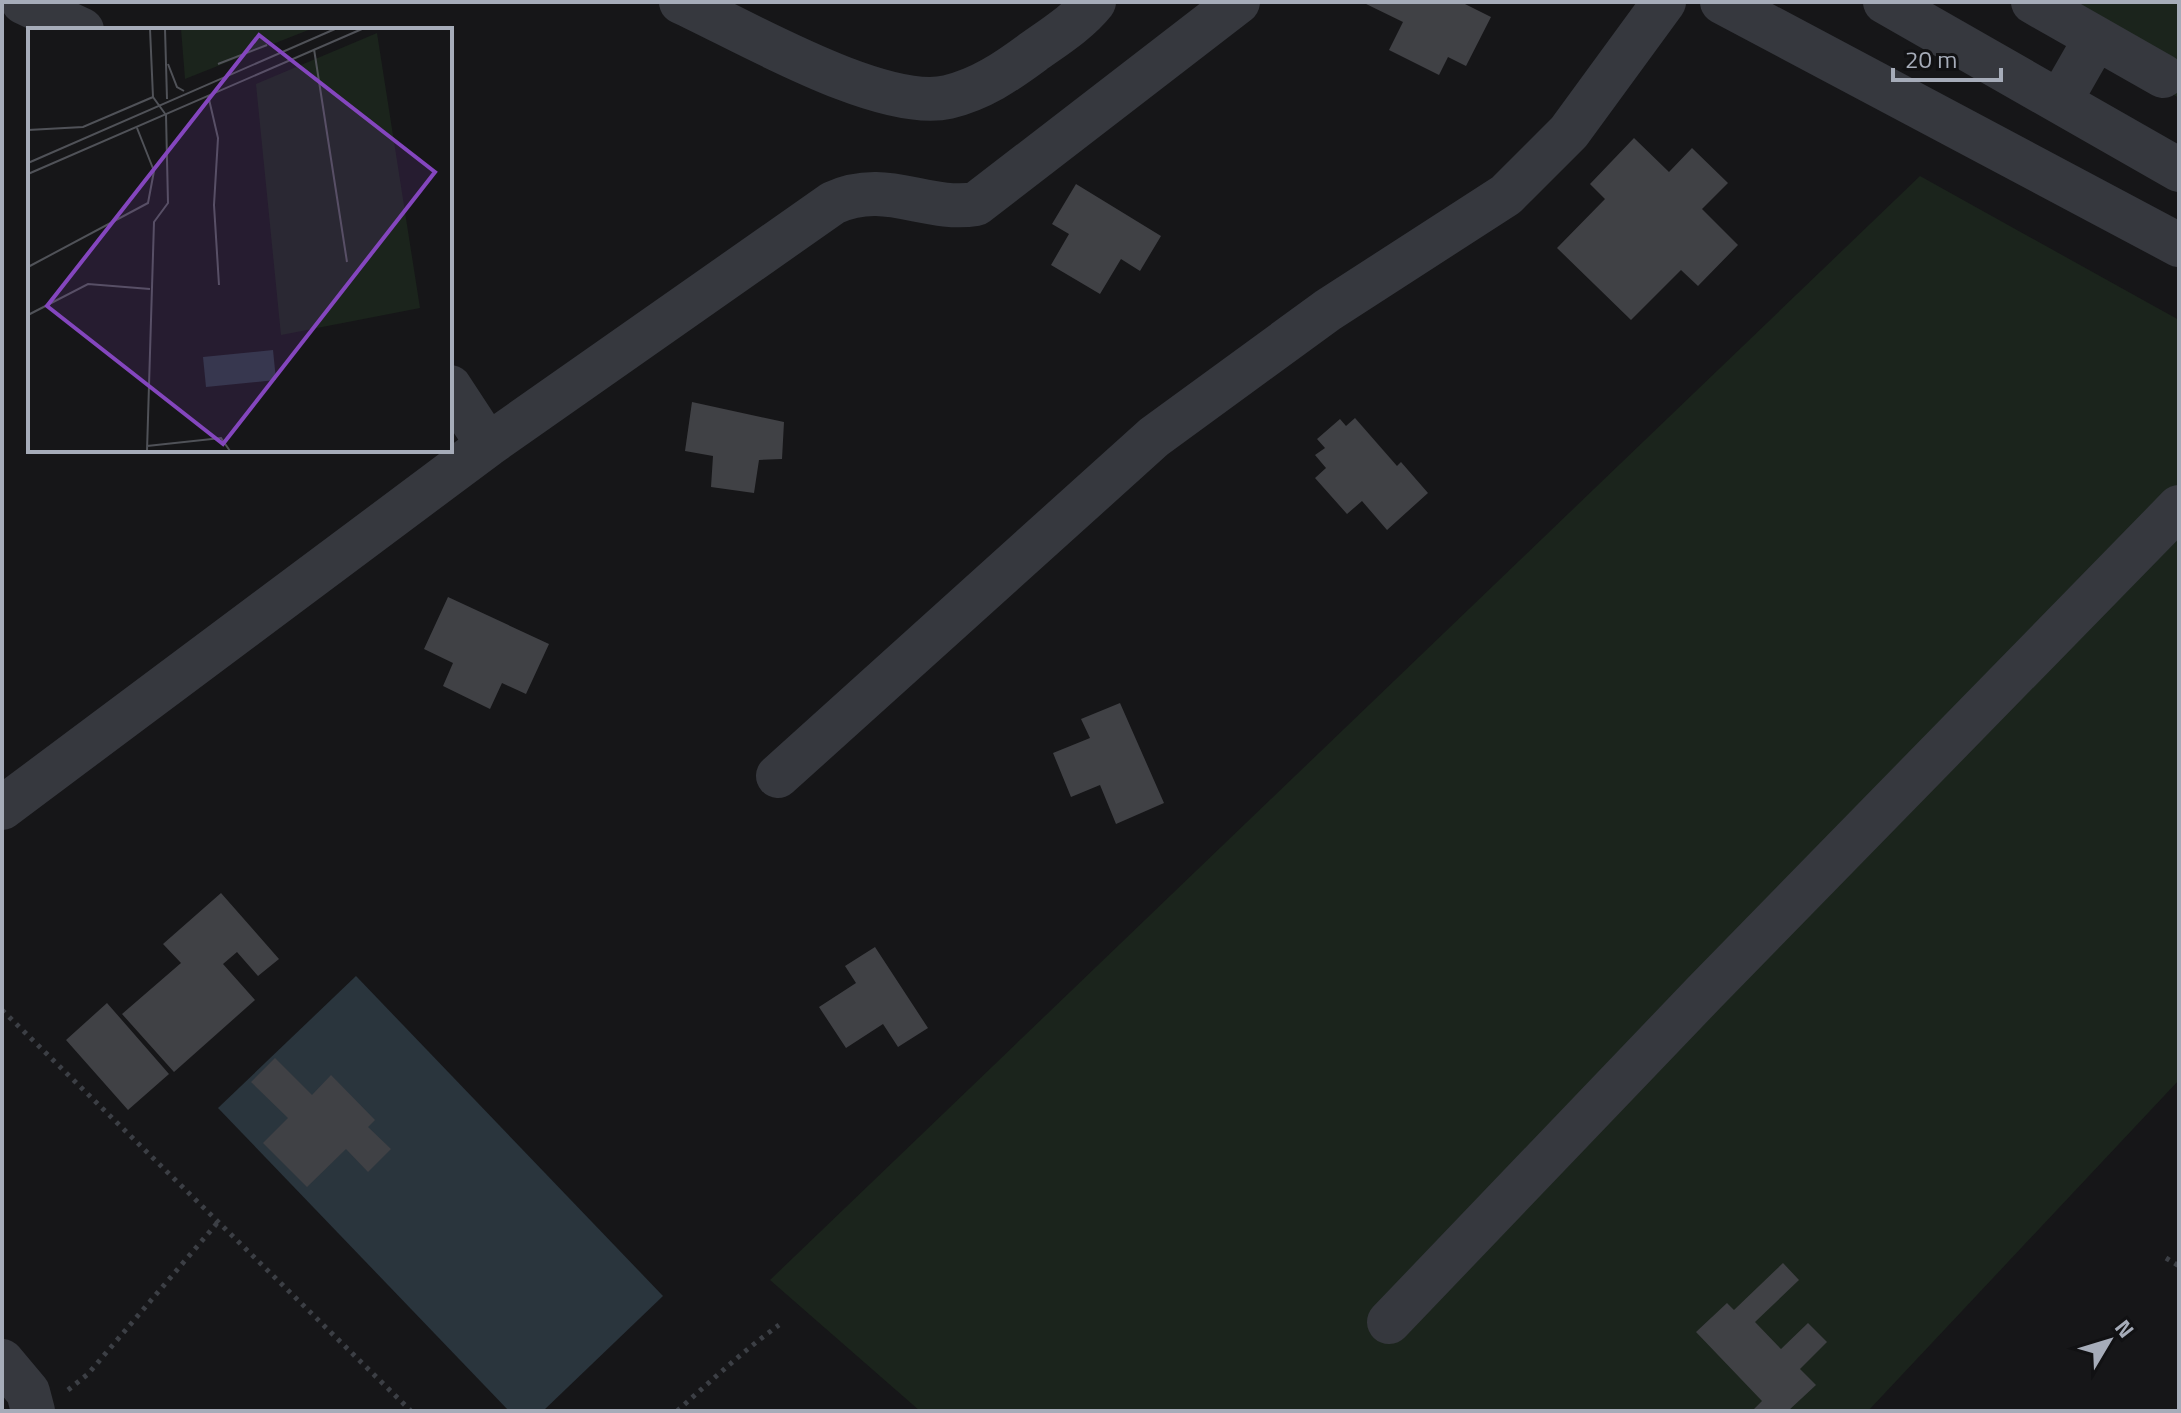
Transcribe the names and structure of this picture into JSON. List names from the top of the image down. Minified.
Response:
{"scale_bar":"20 m","north":"top right"}
